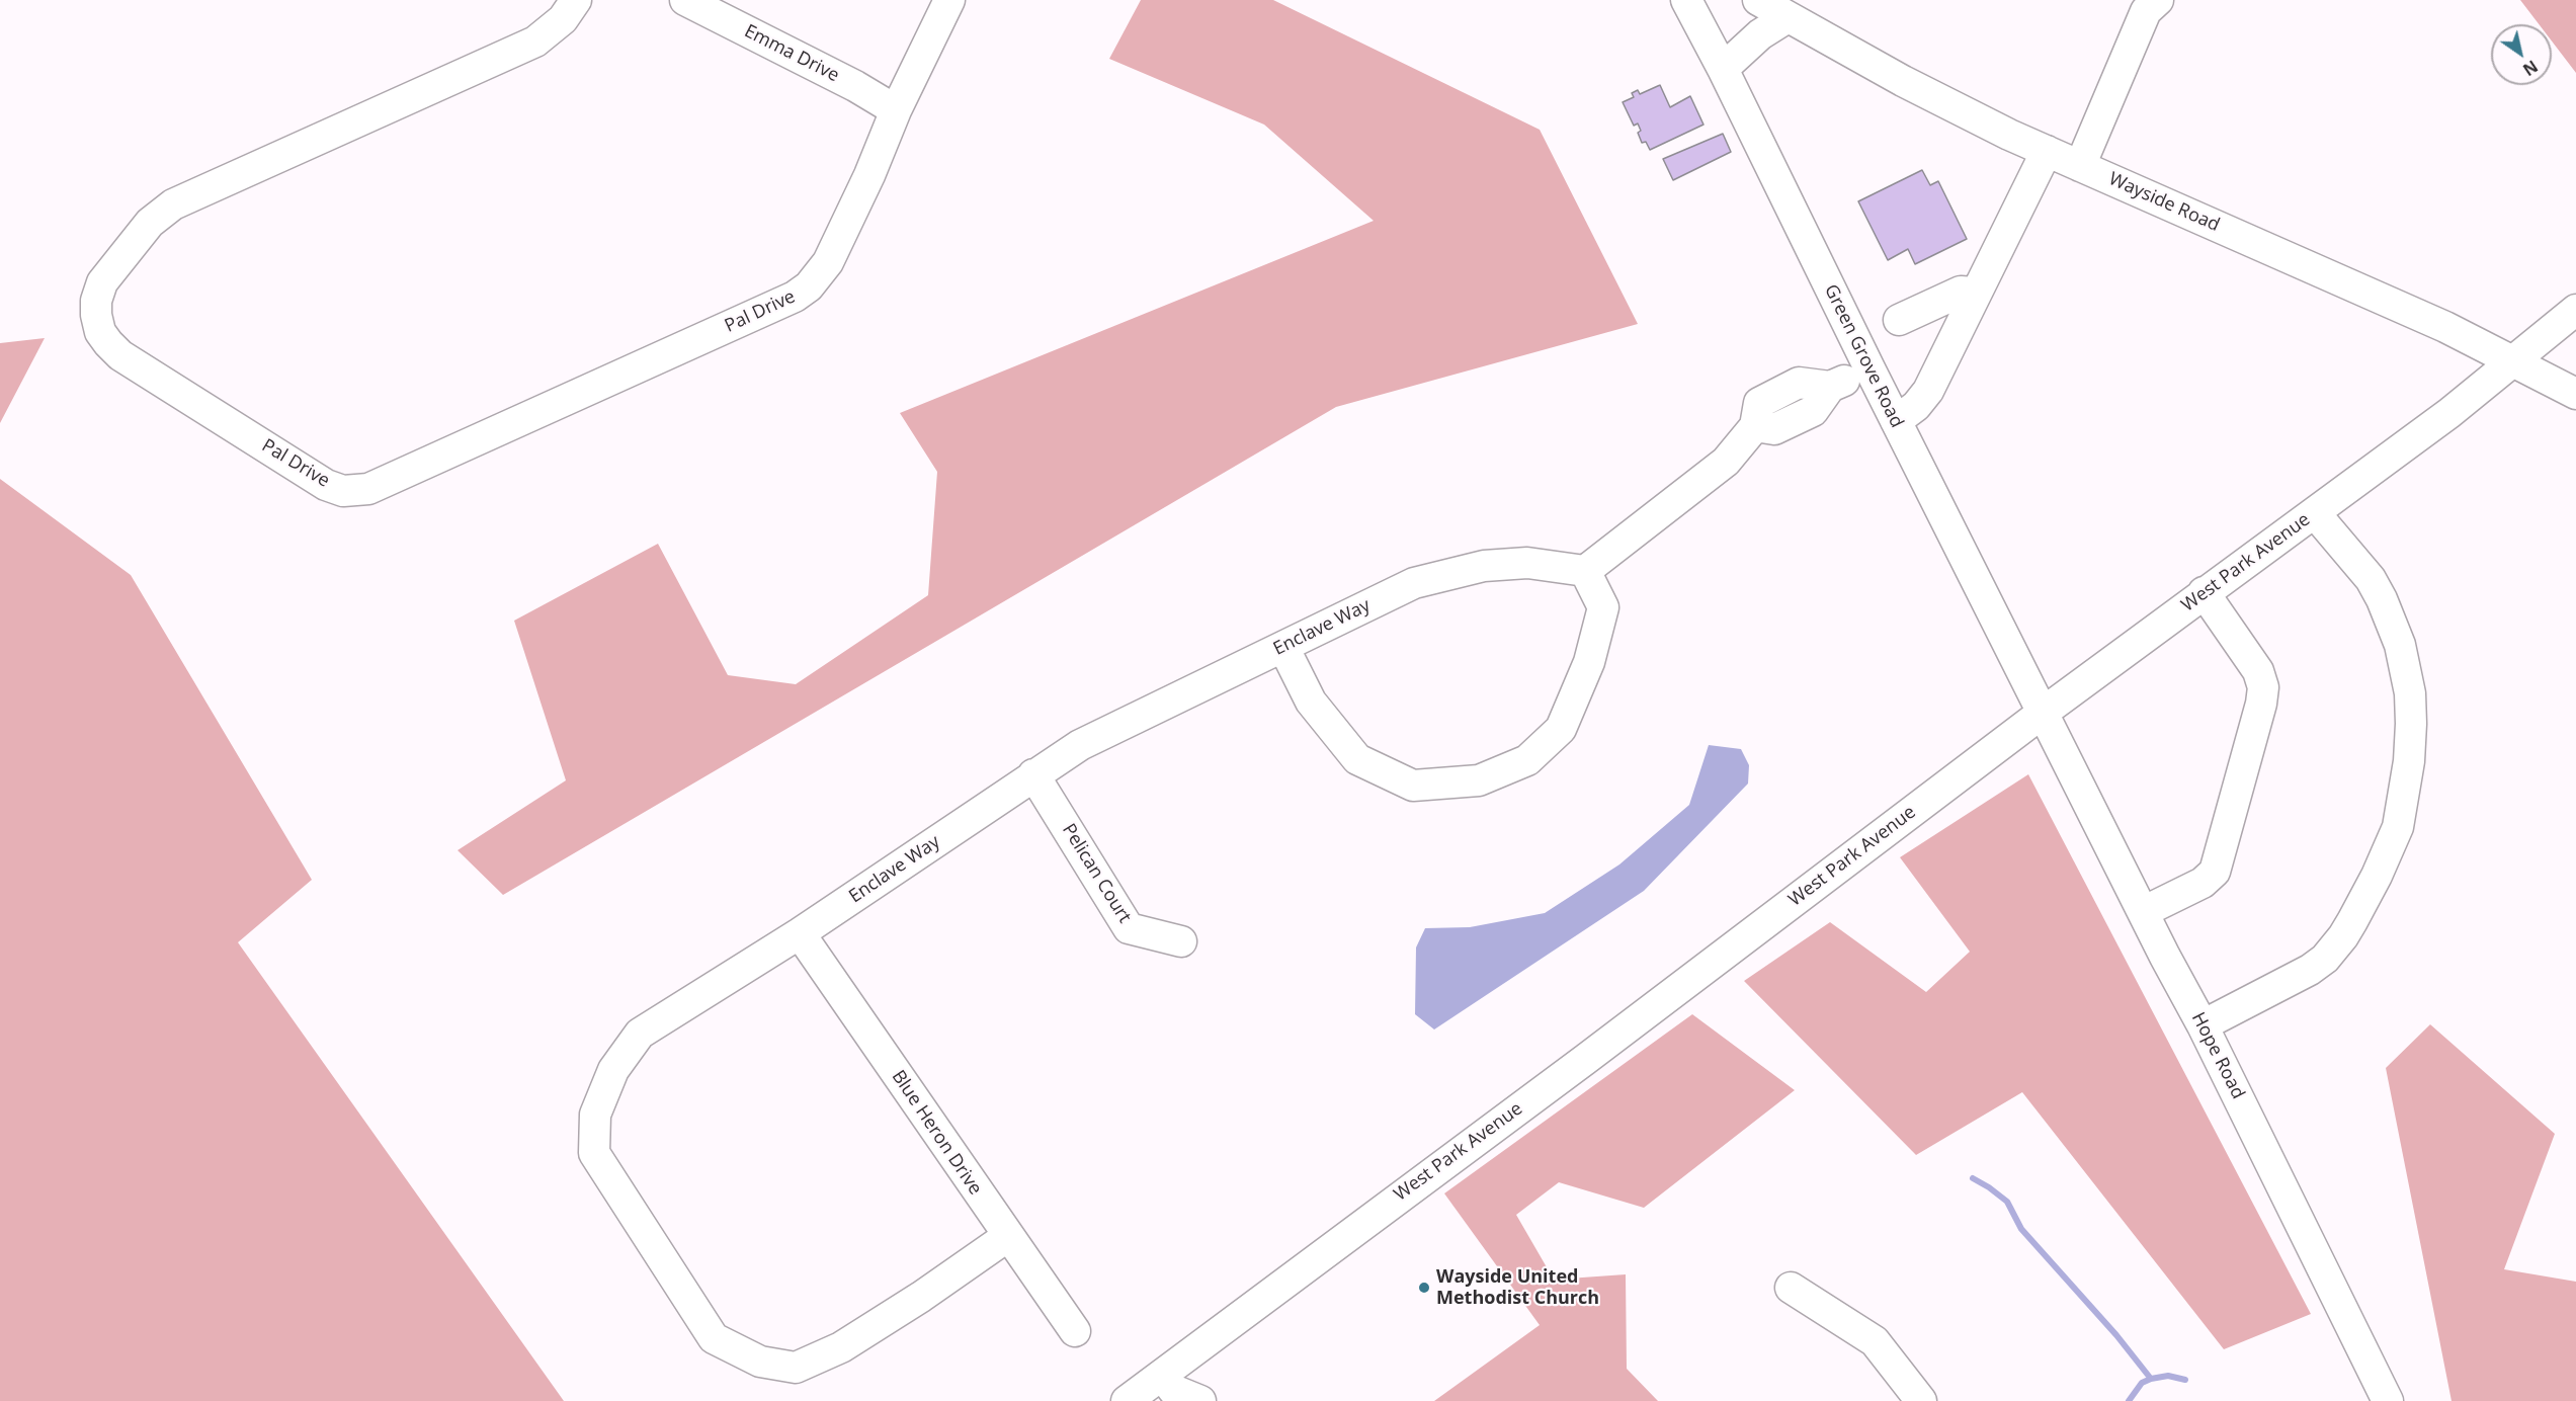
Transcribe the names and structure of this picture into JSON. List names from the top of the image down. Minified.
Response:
{"streets":{"street":["Emma Drive","Wayside Road","Pal Drive","Green Grove Road","West Park Avenue","Enclave Way","Pelican Court","Hope Road","Blue Heron Drive"]},"crossings":[["Emma Drive","Pal Drive"],["Wayside Road","West Park Avenue"],["Green Grove Road","West Park Avenue"],["Green Grove Road","Hope Road"],["West Park Avenue","Hope Road"],["Enclave Way","Pelican Court"],["Enclave Way","Blue Heron Drive"]],"places":["Wayside United Methodist Church"],"north":"bottom right"}
